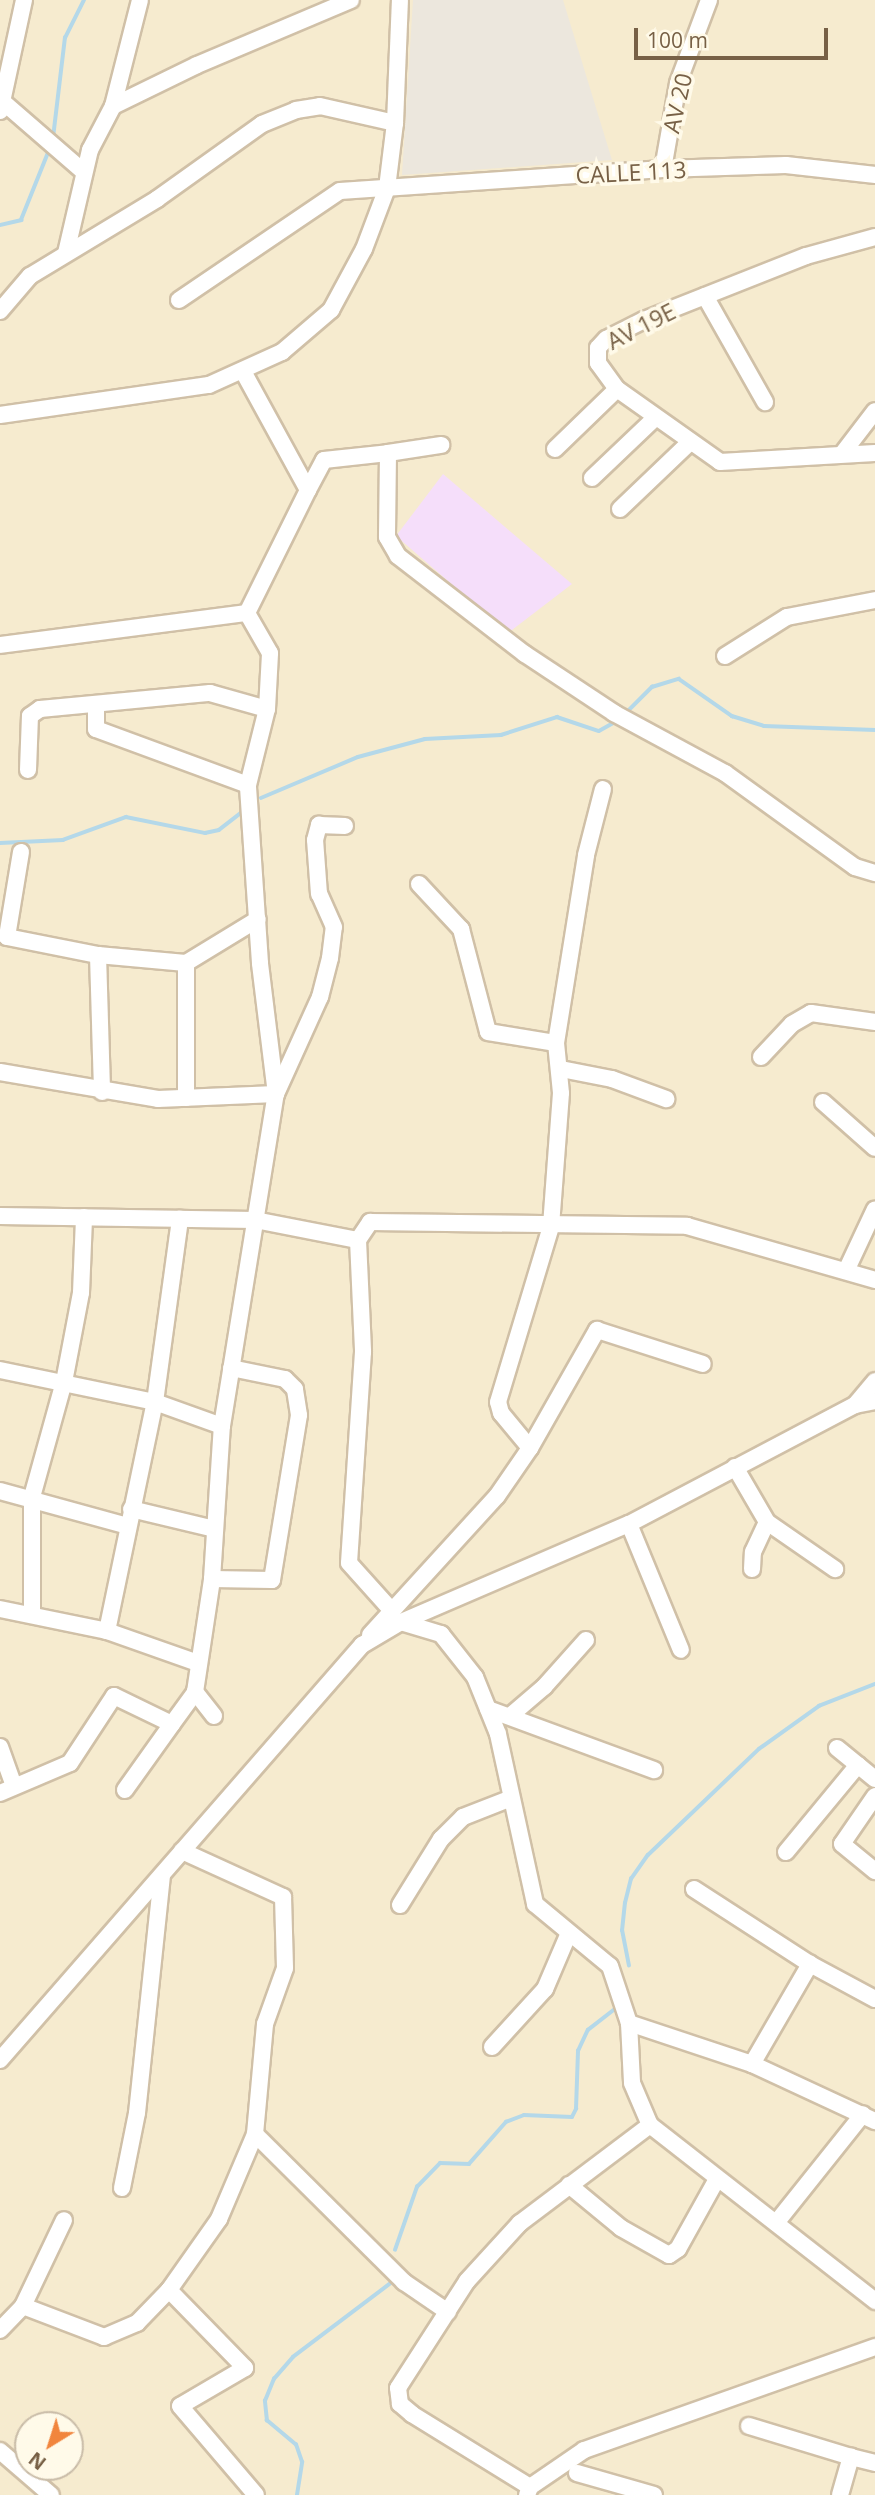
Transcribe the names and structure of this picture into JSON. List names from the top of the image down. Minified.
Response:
{"streets":{"street":["AV 20","CALLE 113","AV 19E"]},"crossings":[["AV 20","CALLE 113"]],"scale_bar":"100 m","north":"bottom left"}
